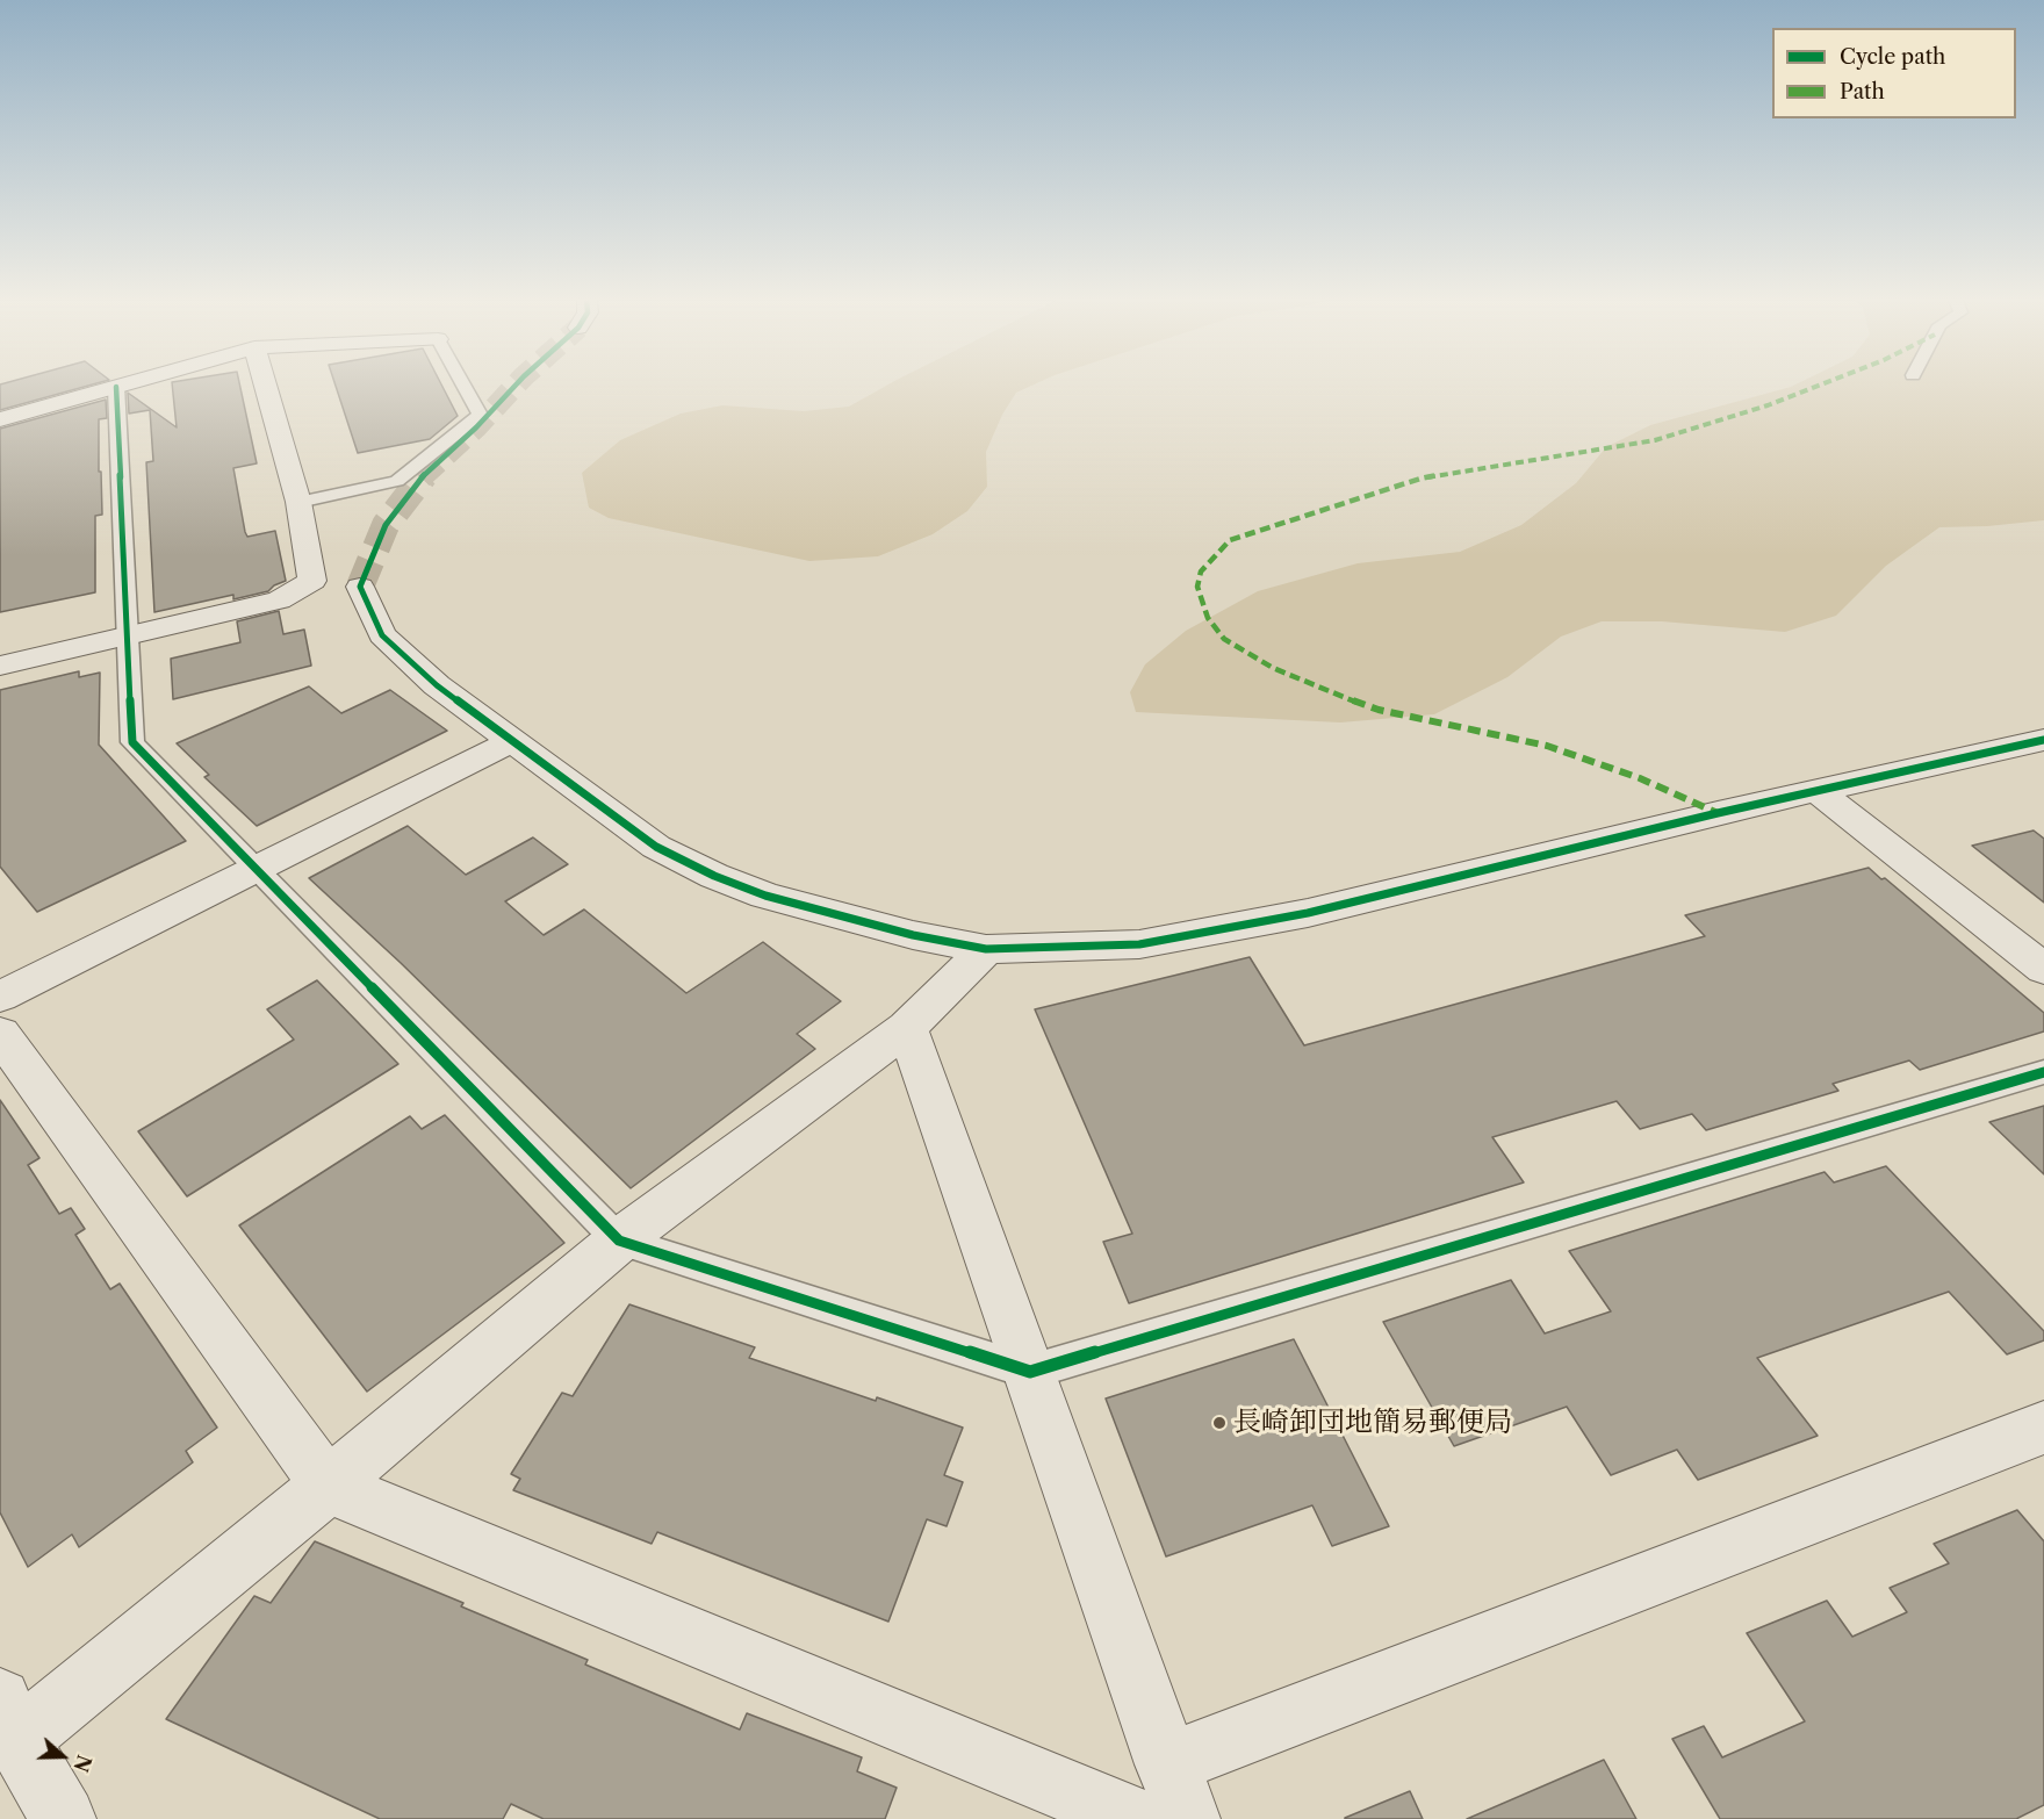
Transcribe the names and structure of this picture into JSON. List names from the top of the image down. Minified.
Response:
{"places":["長崎卸団地簡易郵便局"],"legend":["Cycle path","Path"],"north":"right"}
